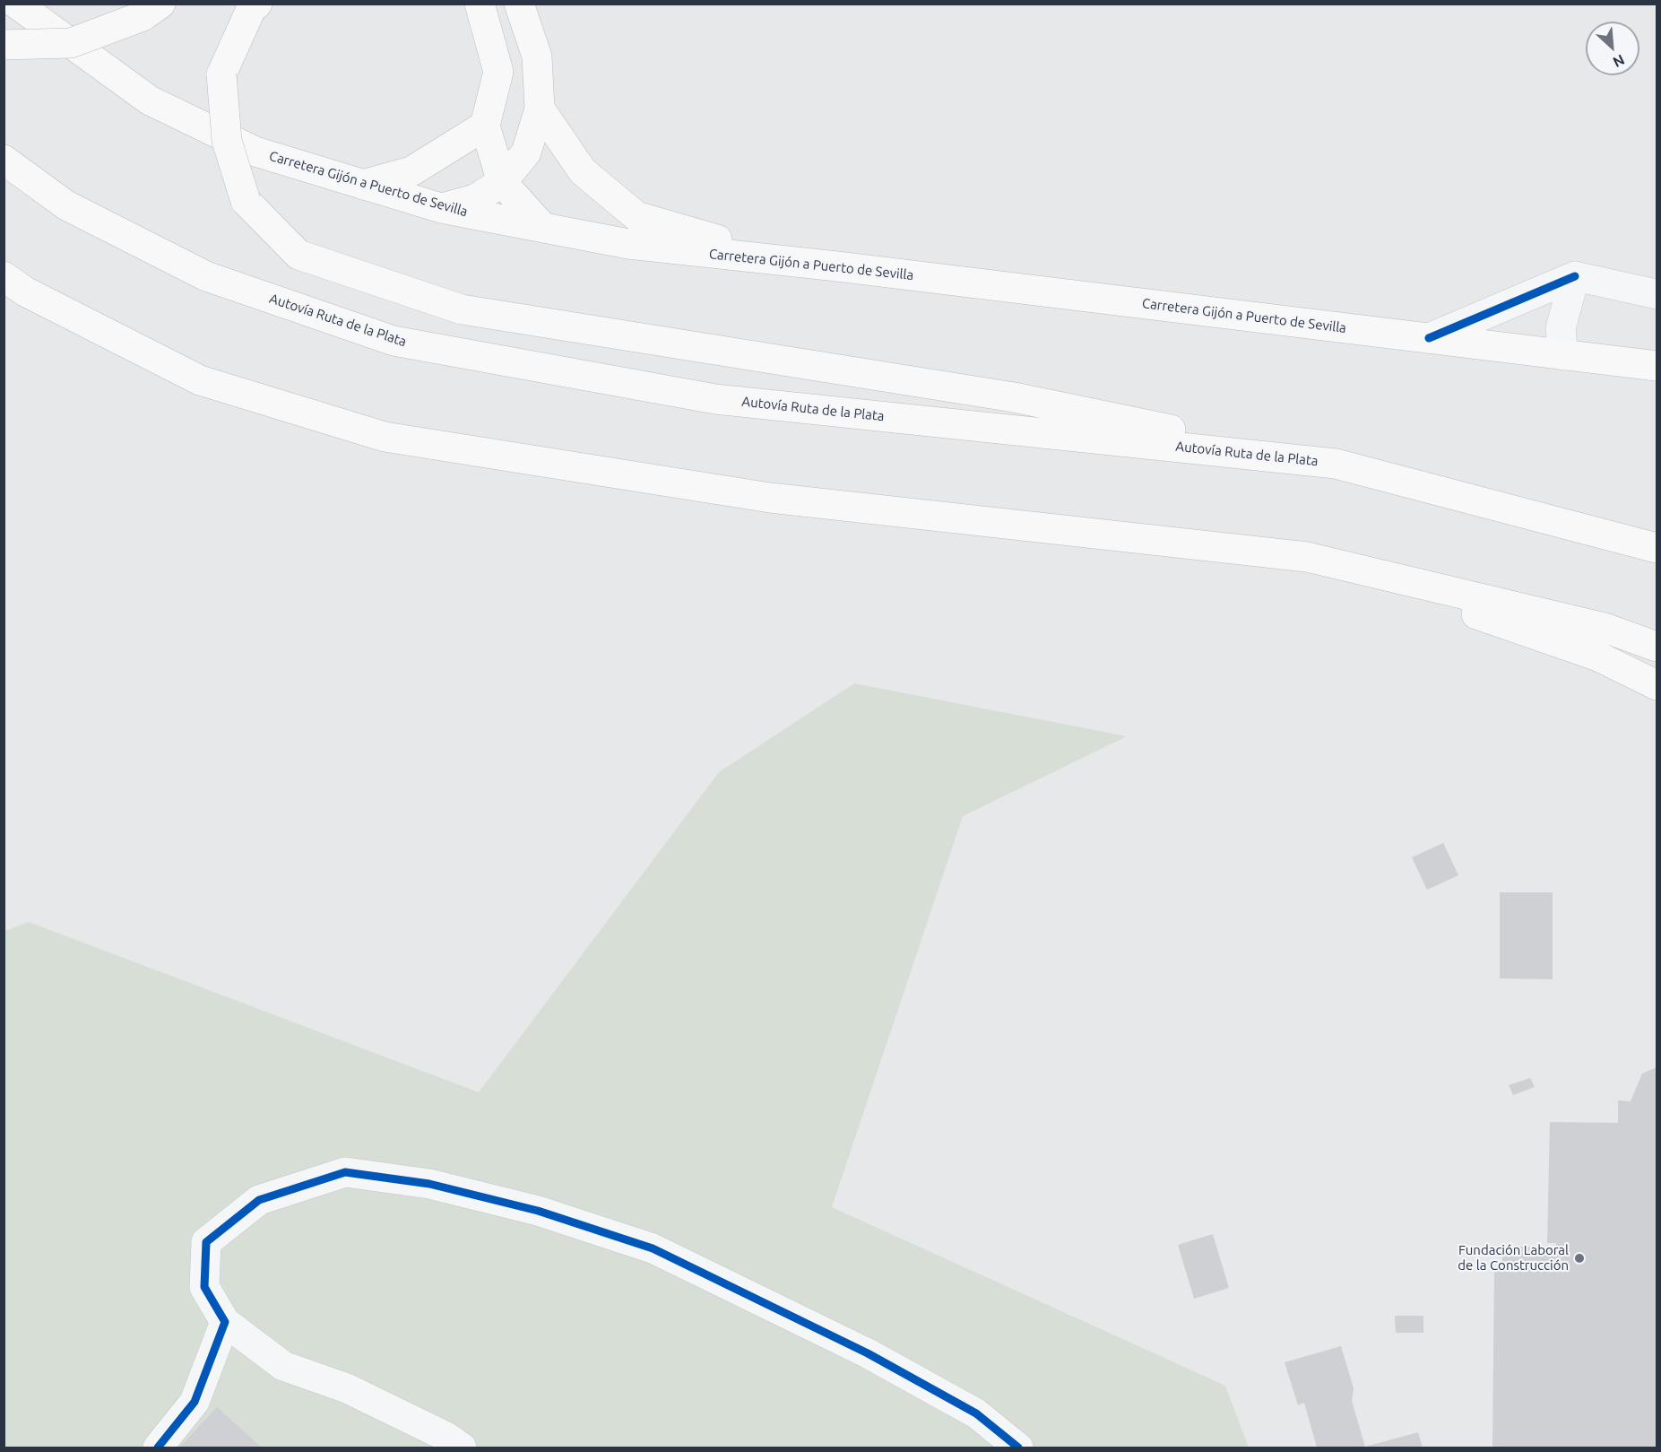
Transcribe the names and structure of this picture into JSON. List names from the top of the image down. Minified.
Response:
{"streets":{"highway":["Carretera Gijón a Puerto de Sevilla","Autovía Ruta de la Plata"]},"places":["Fundación Laboral de la Construcción"],"north":"bottom right"}
